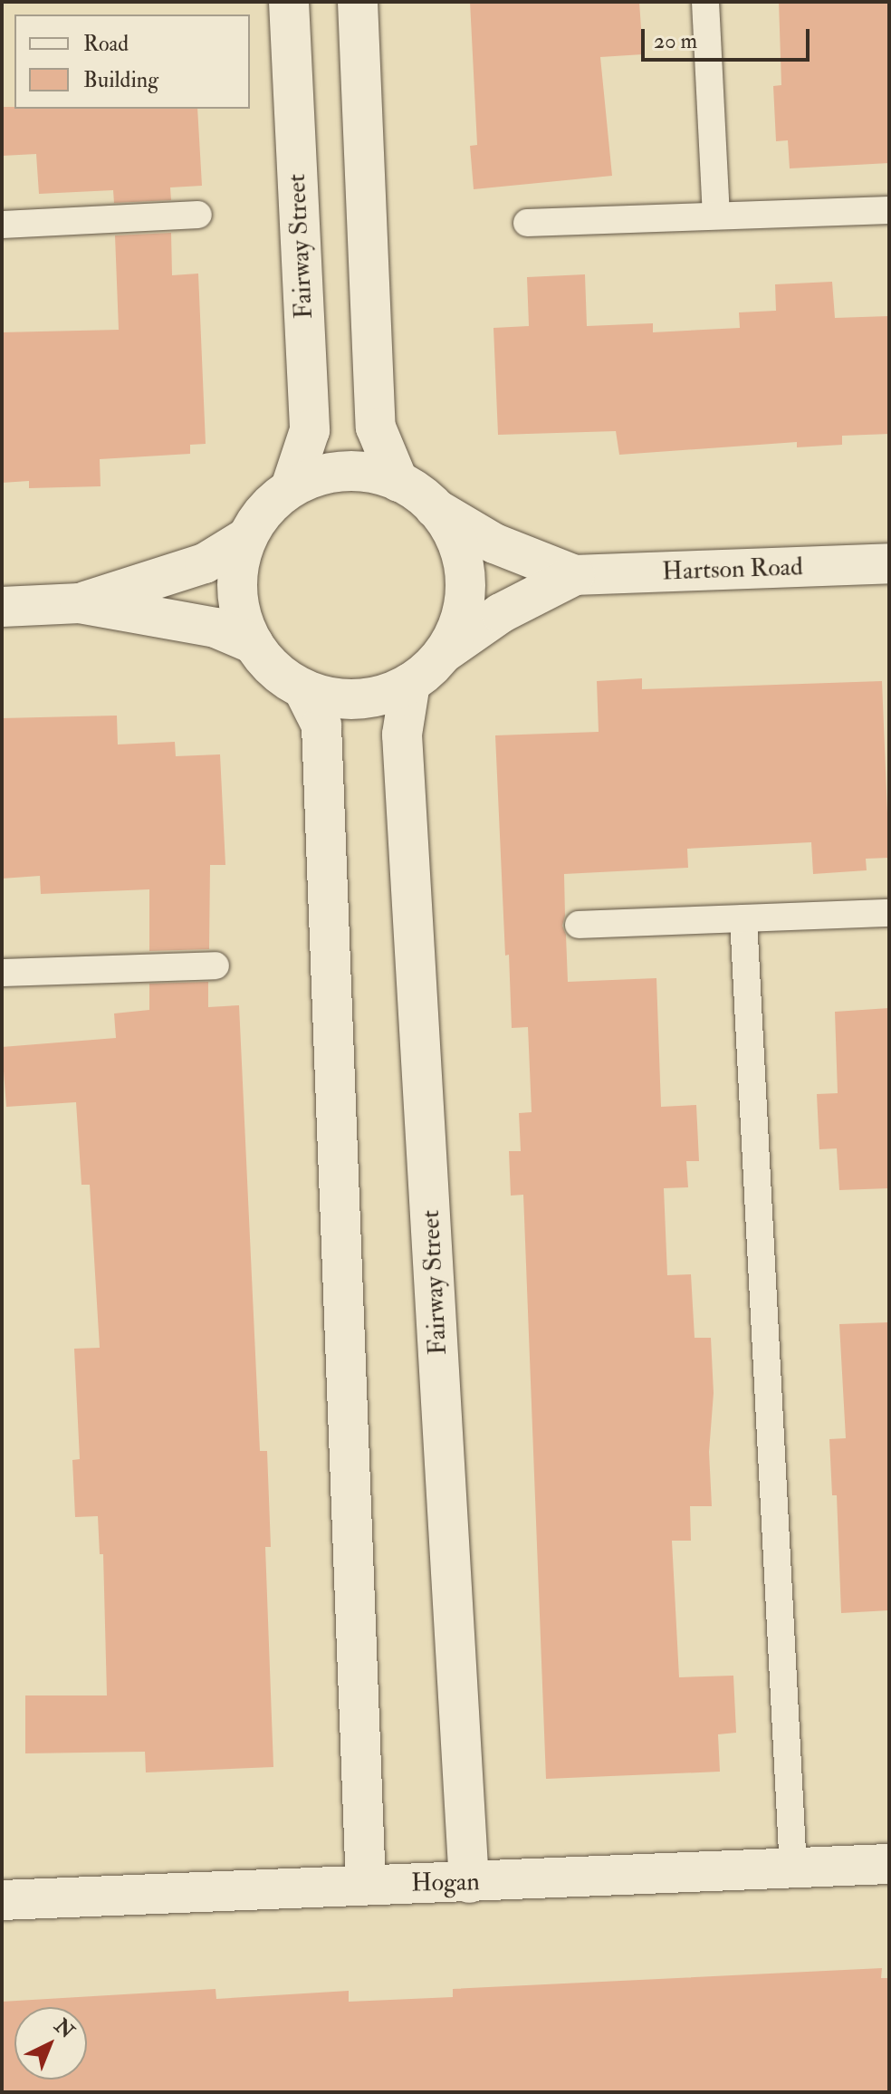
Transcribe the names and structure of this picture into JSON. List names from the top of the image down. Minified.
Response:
{"streets":{"street":["Fairway Street","Hartson Road","Hogan"]},"crossings":[["Fairway Street","Hartson Road"],["Fairway Street","Hogan"]],"legend":["Road","Building"],"scale_bar":"20 m","north":"top right"}
